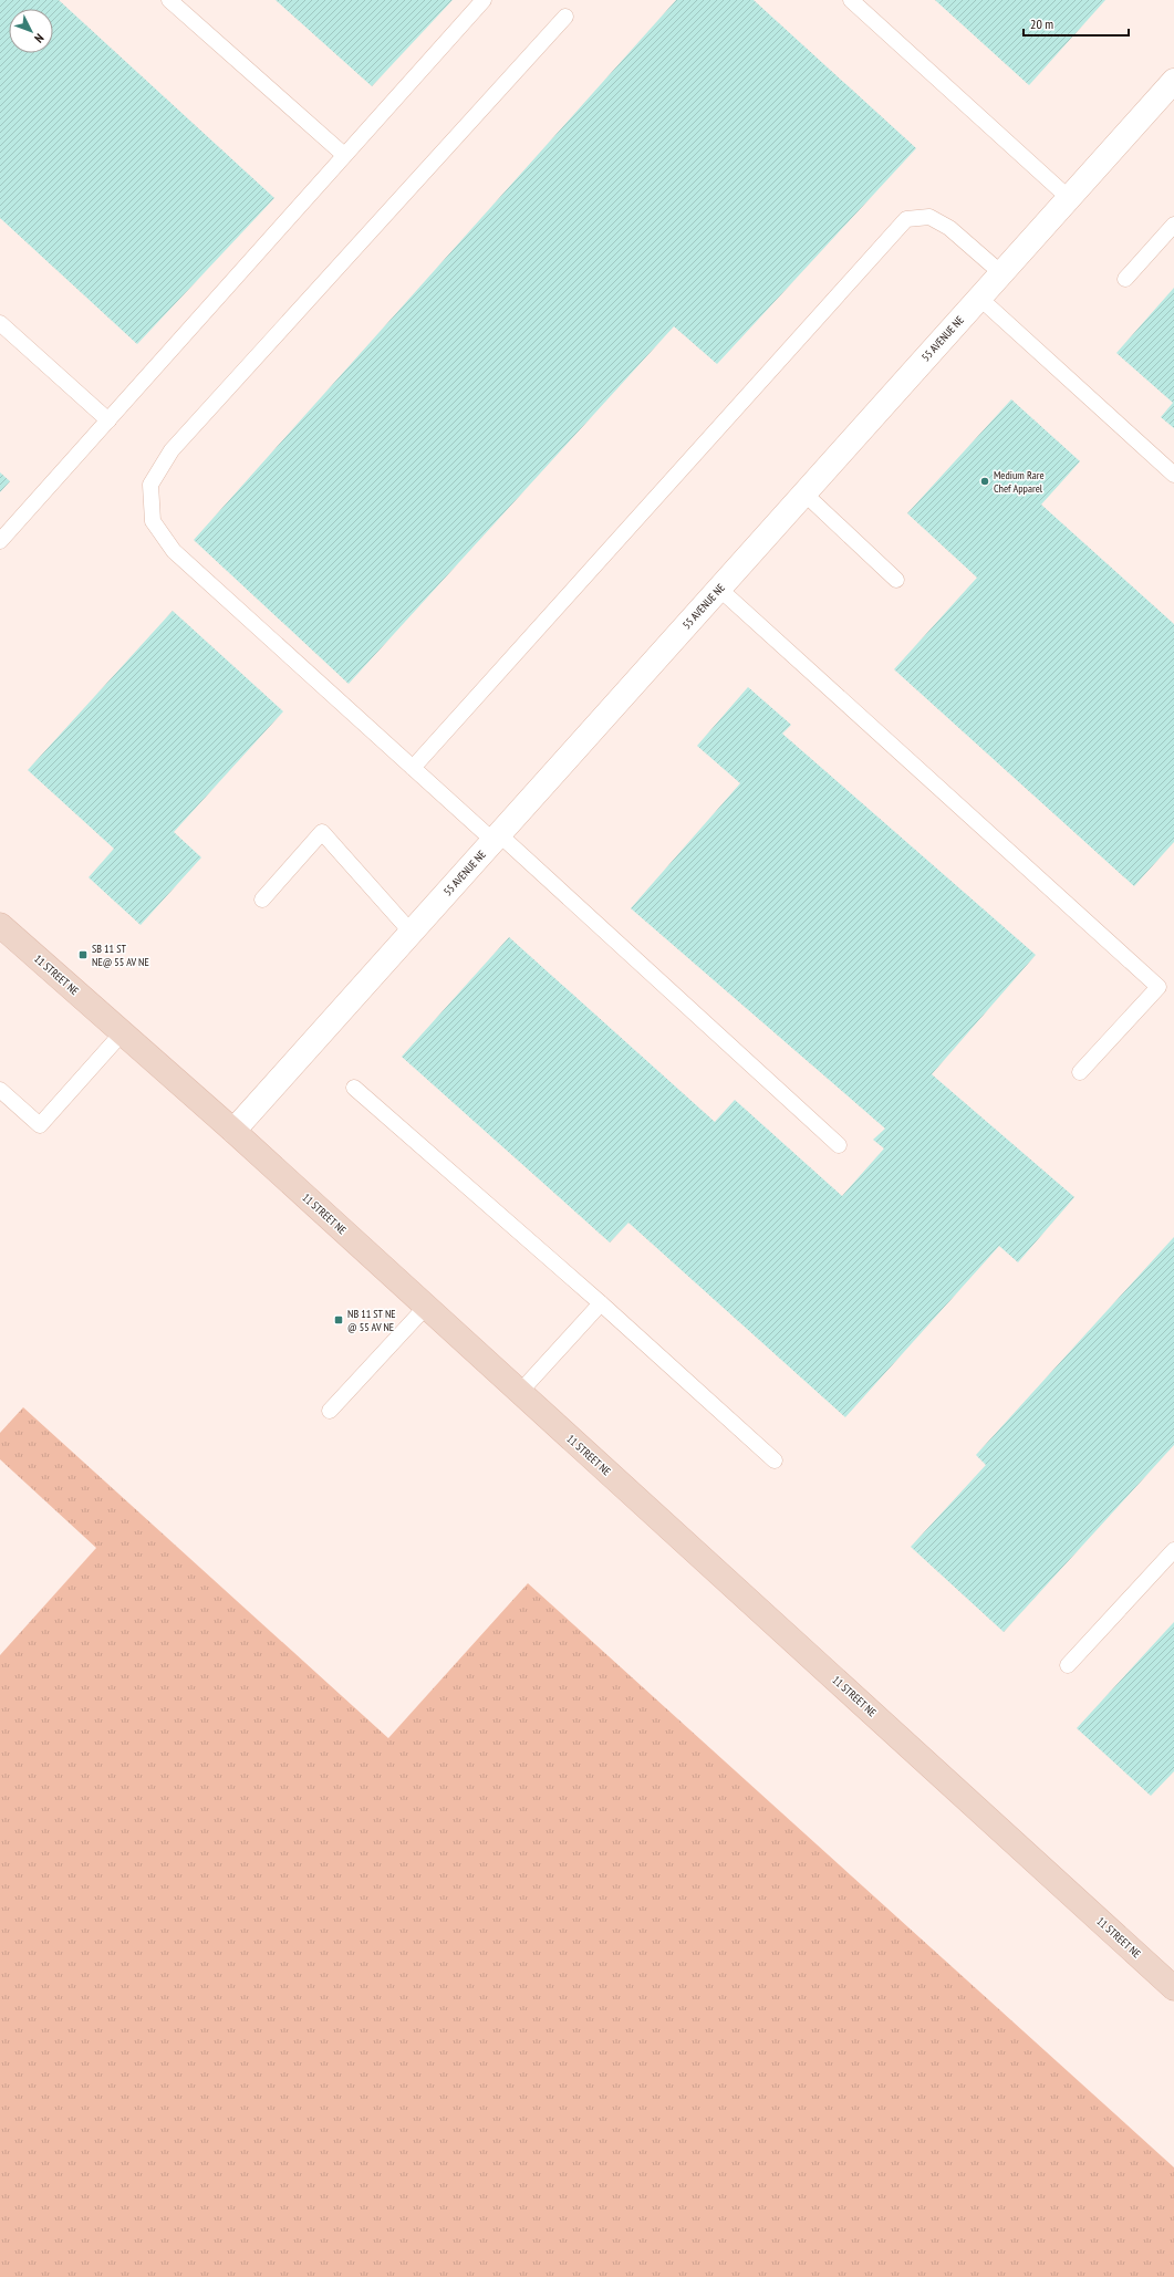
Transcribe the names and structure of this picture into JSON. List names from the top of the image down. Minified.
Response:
{"streets":{"street":["55 AVENUE NE","11 STREET NE"]},"crossings":[["55 AVENUE NE","11 STREET NE"]],"places":{"other":["Medium Rare Chef Apparel"],"transit":["SB 11 ST NE@ 55 AV NE","NB 11 ST NE @ 55 AV NE"]},"scale_bar":"20 m","north":"bottom right"}
